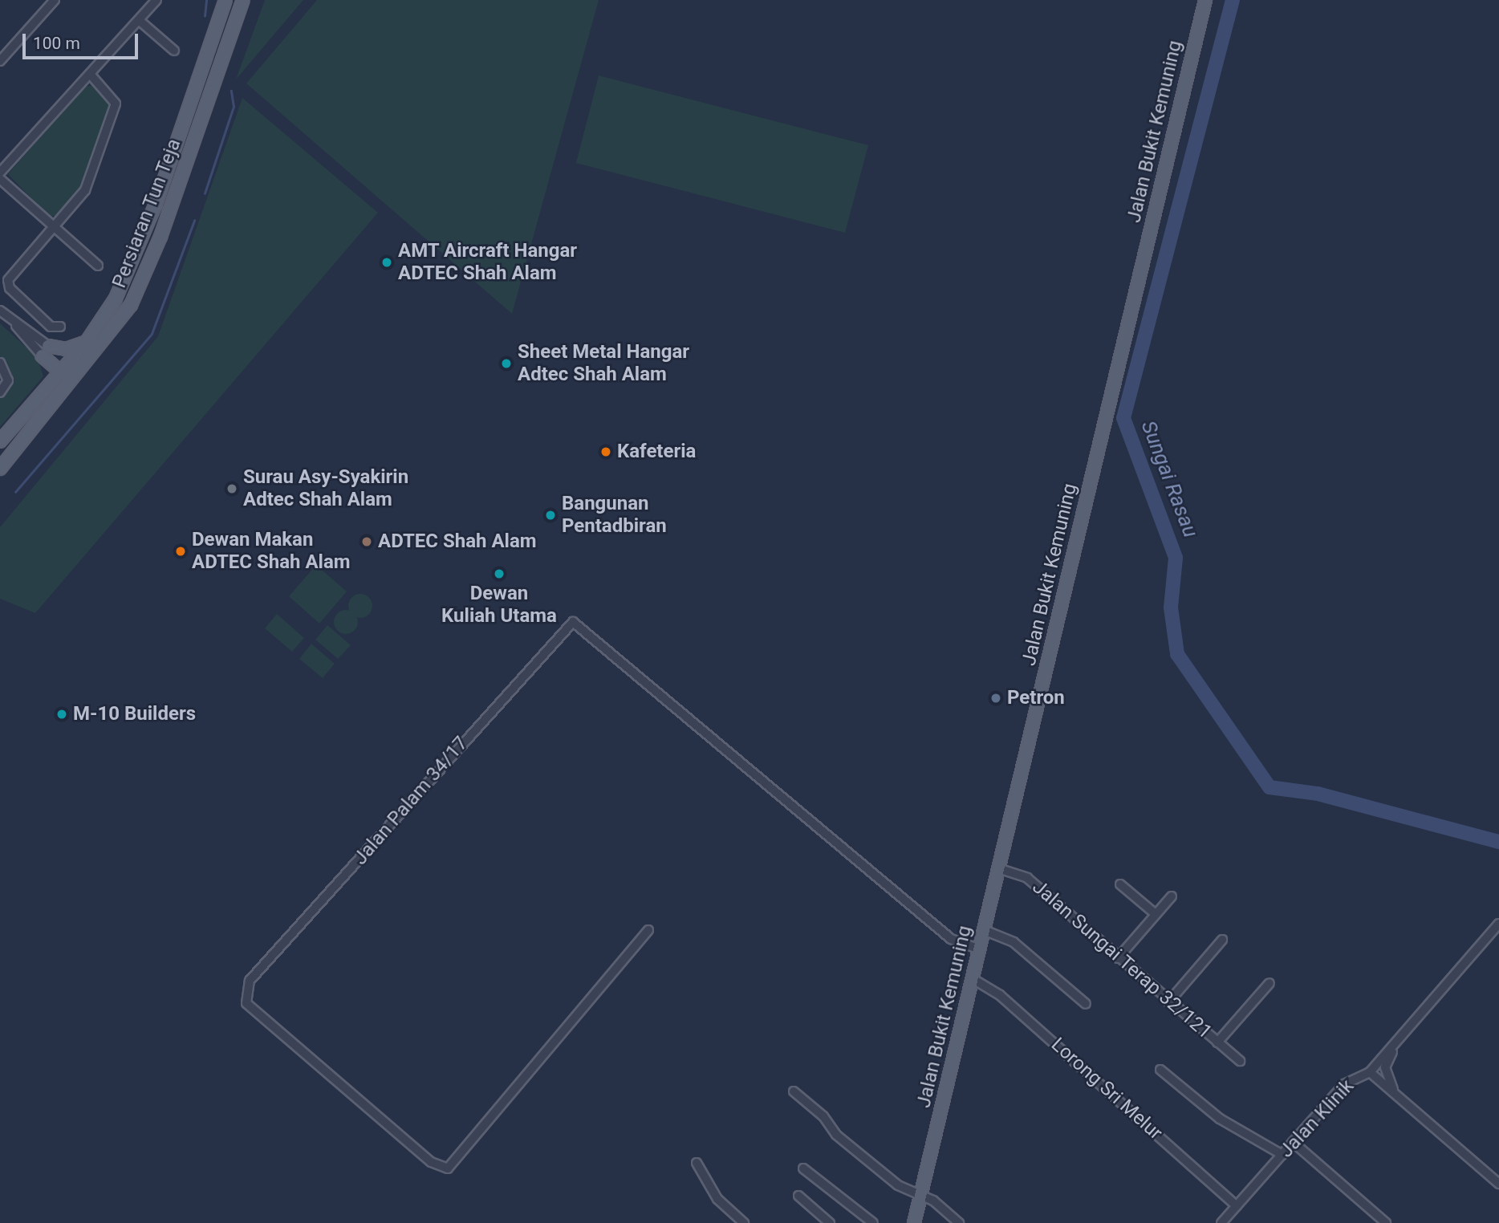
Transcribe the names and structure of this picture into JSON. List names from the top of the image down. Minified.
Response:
{"streets":{"main road":["Jalan Bukit Kemuning","Persiaran Tun Teja"],"street":["Jalan Palam 34/17","Jalan Sungai Terap 32/121","Lorong Sri Melur","Jalan Klinik"]},"crossings":[["Jalan Bukit Kemuning","Jalan Palam 34/17"],["Jalan Bukit Kemuning","Jalan Sungai Terap 32/121"],["Jalan Bukit Kemuning","Lorong Sri Melur"],["Lorong Sri Melur","Jalan Klinik"]],"water":["Sungai Rasau"],"places":["AMT Aircraft Hangar ADTEC Shah Alam","Sheet Metal Hangar Adtec Shah Alam","Kafeteria","Surau Asy-Syakirin Adtec Shah Alam","Bangunan Pentadbiran","ADTEC Shah Alam","Dewan Makan ADTEC Shah Alam","Dewan Kuliah Utama","Petron","M-10 Builders"],"scale_bar":"100 m"}
